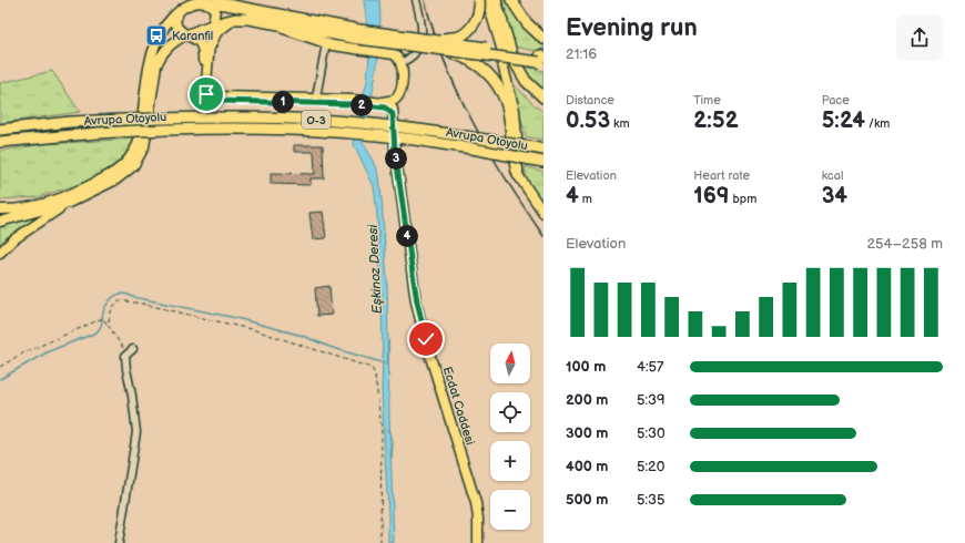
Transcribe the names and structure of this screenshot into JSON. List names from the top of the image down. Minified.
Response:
{"streets":{"highway":["Avrupa Otoyolu","O-3"],"main road":["Ecdat Caddesi"]},"water":["Eşkinoz Deresi"],"places":{"bus stop":["Karanfil"]},"north":"top","page":{"heading":["Evening run","21:16"],"stats":[["Distance","0.53 km"],["Time","2:52"],["Pace","5:24 /km"],["Elevation","4 m"],["Heart rate","169 bpm"],["kcal","34"]],"pins":["1","2","3","4"],"chart":["Elevation","254–258 m"],"map_buttons":["+","−"],"list":[{"name":"100 m","note":"4:57"},{"name":"200 m","note":"5:39"},{"name":"300 m","note":"5:30"},{"name":"400 m","note":"5:20"},{"name":"500 m","note":"5:35"}]}}
